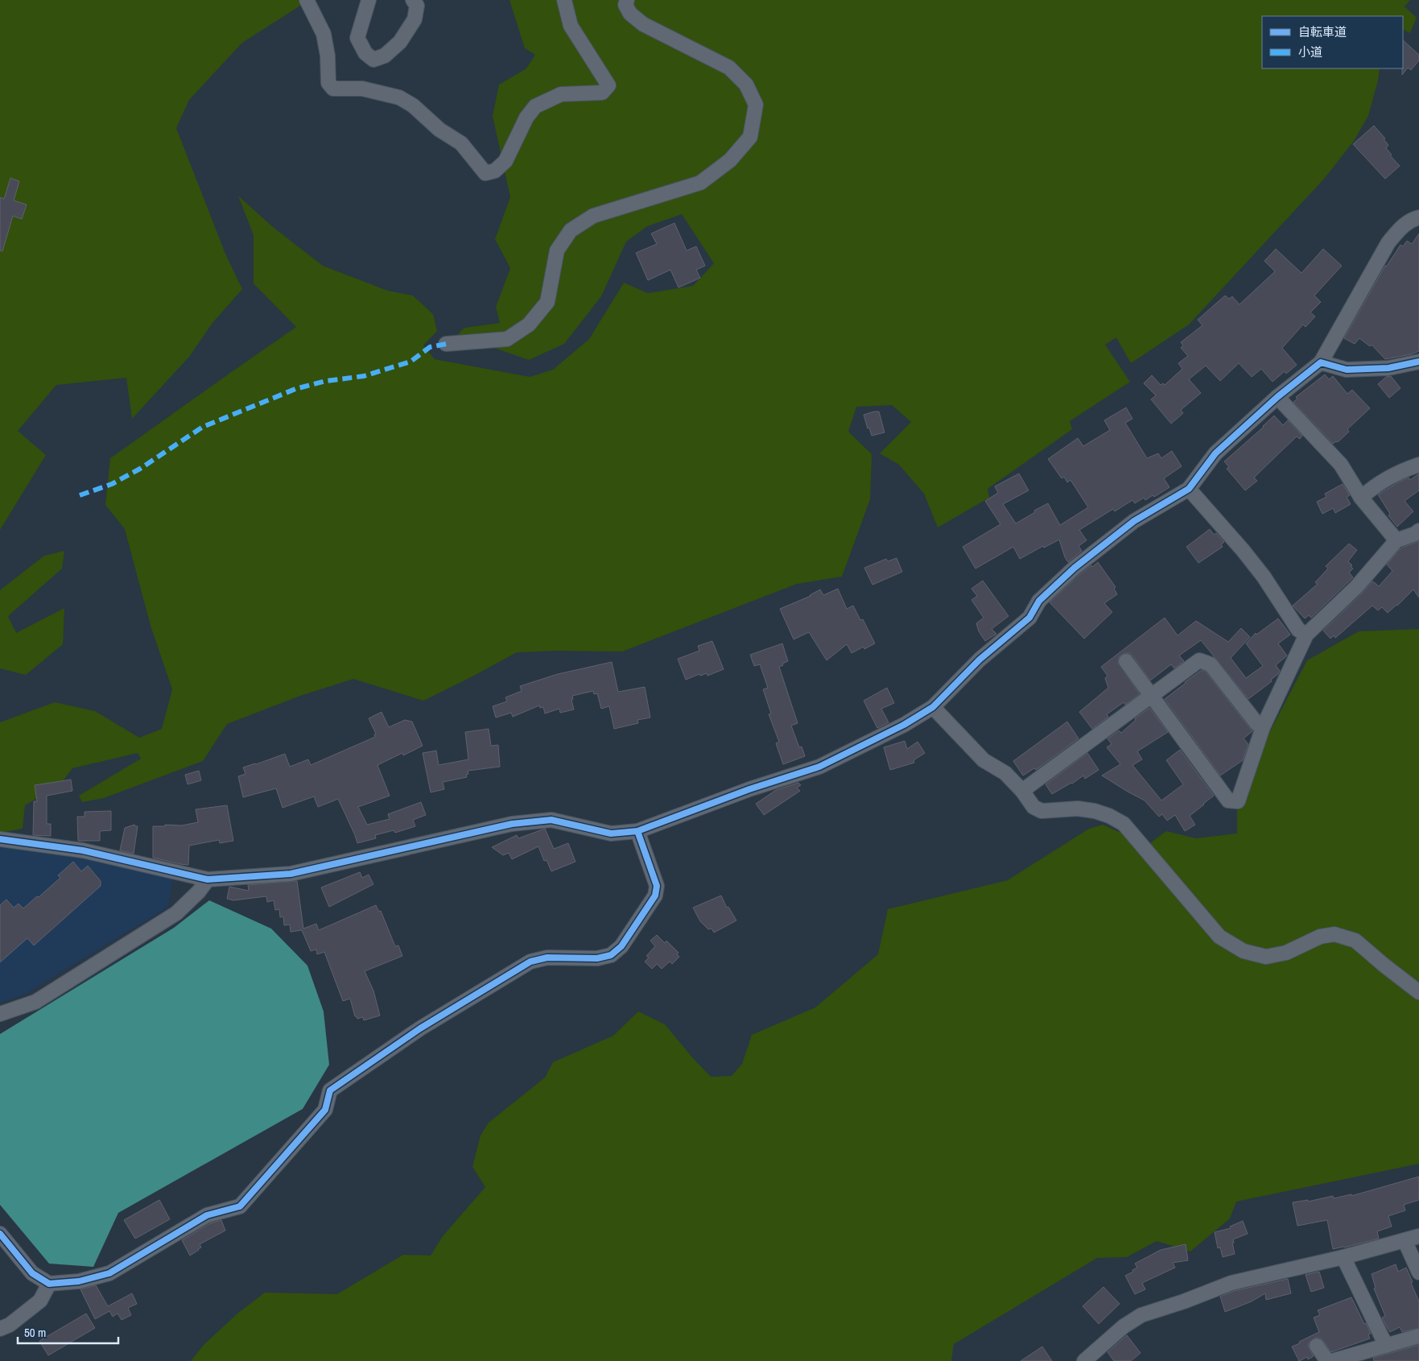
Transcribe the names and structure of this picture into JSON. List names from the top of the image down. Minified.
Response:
{"legend":["自転車道","小道"],"scale_bar":"50 m"}
